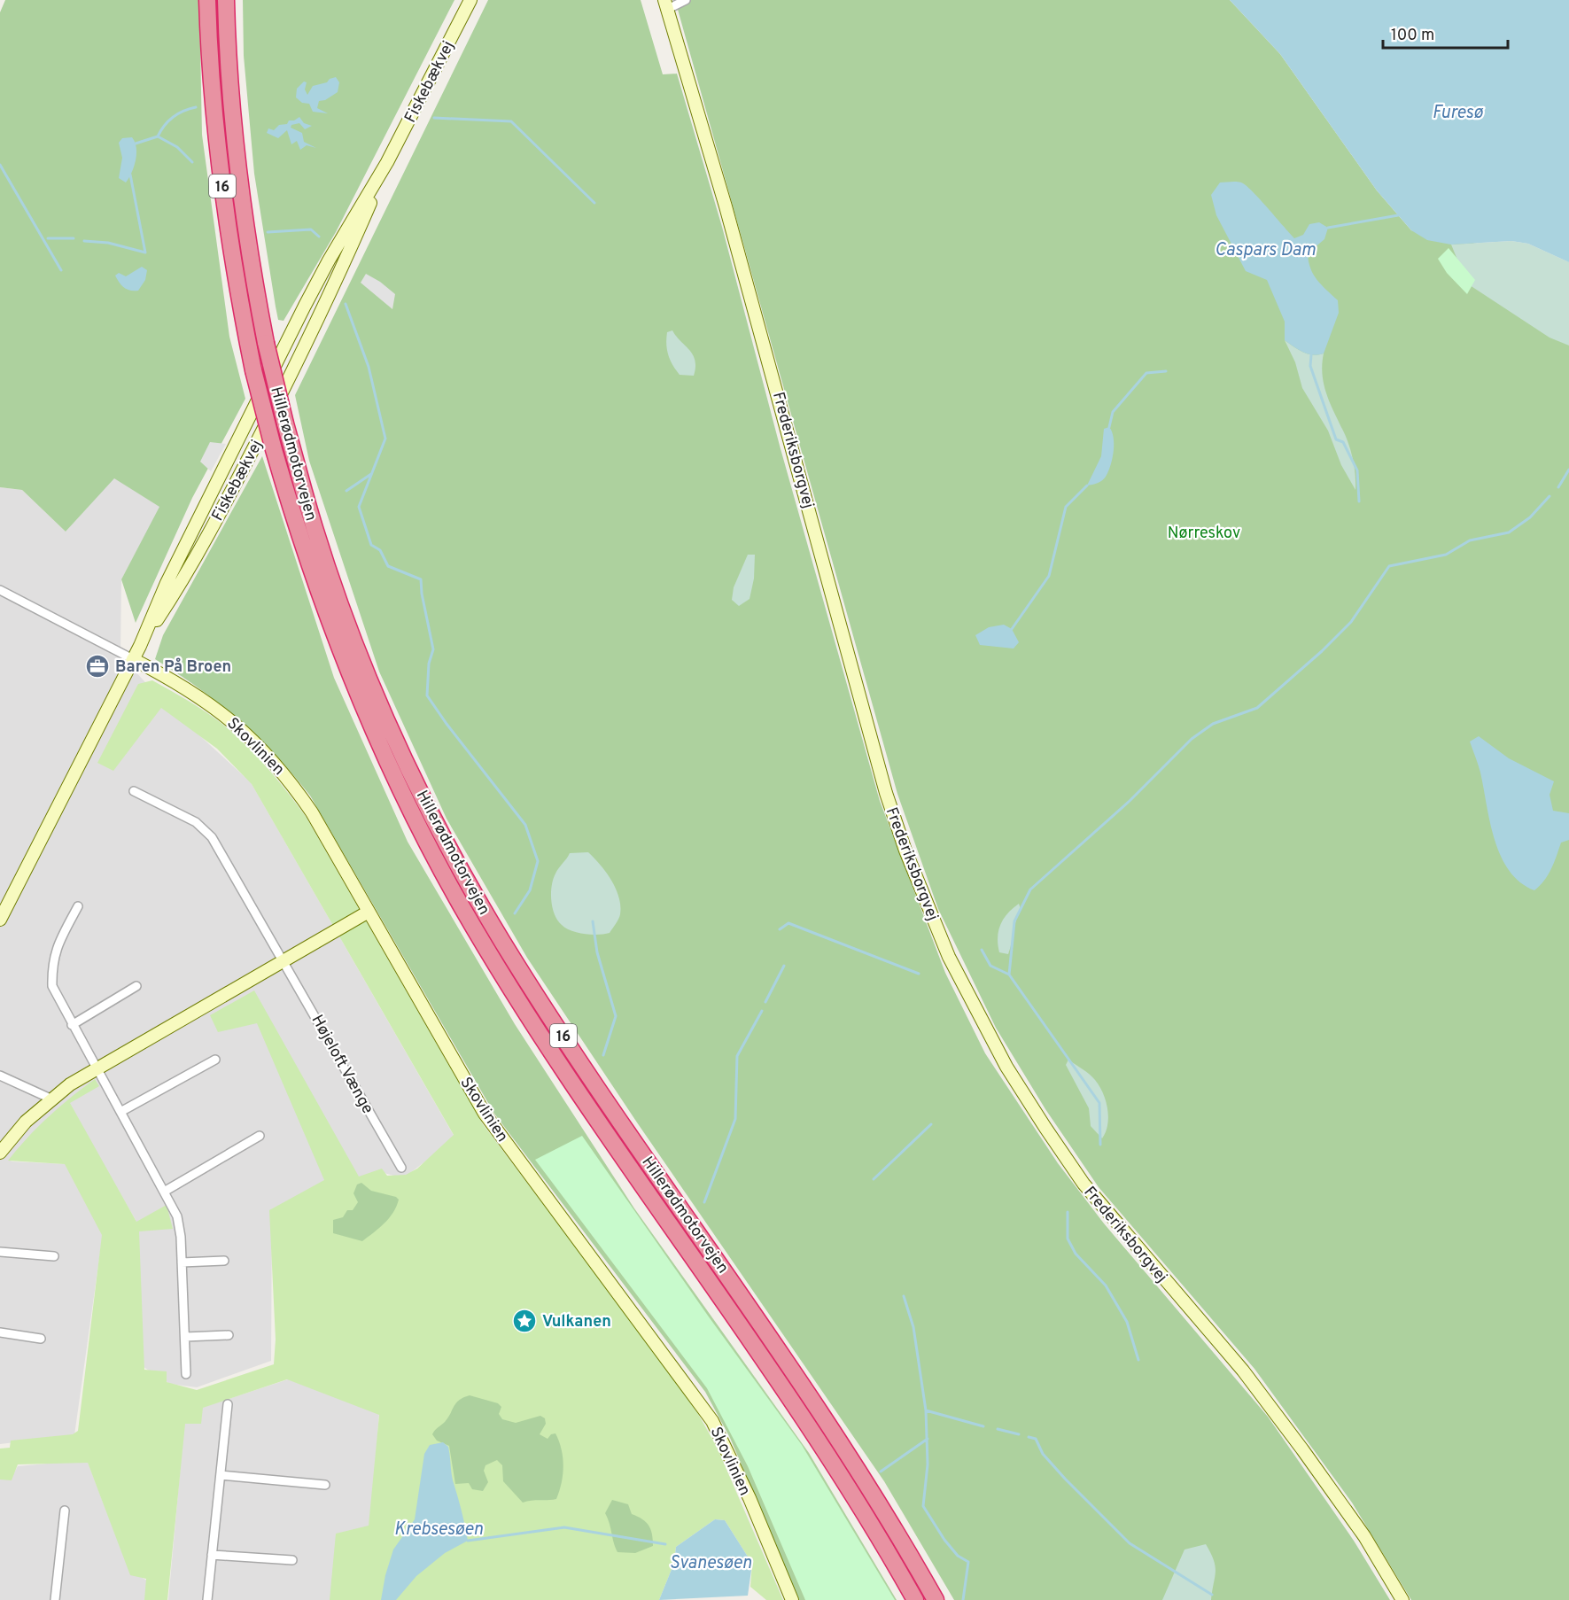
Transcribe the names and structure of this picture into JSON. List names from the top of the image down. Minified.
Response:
{"streets":{"highway":["16","Hillerødmotorvejen"],"street":["Fiskebækvej","Frederiksborgvej","Skovlinien","Højeloft Vænge"]},"crossings":[["Fiskebækvej","Skovlinien"]],"water":["Furesø","Caspars Dam","Krebsesøen","Svanesøen"],"parks":["Nørreskov"],"places":{"office":["Baren På Broen"],"place":["Vulkanen"]},"scale_bar":"100 m"}
